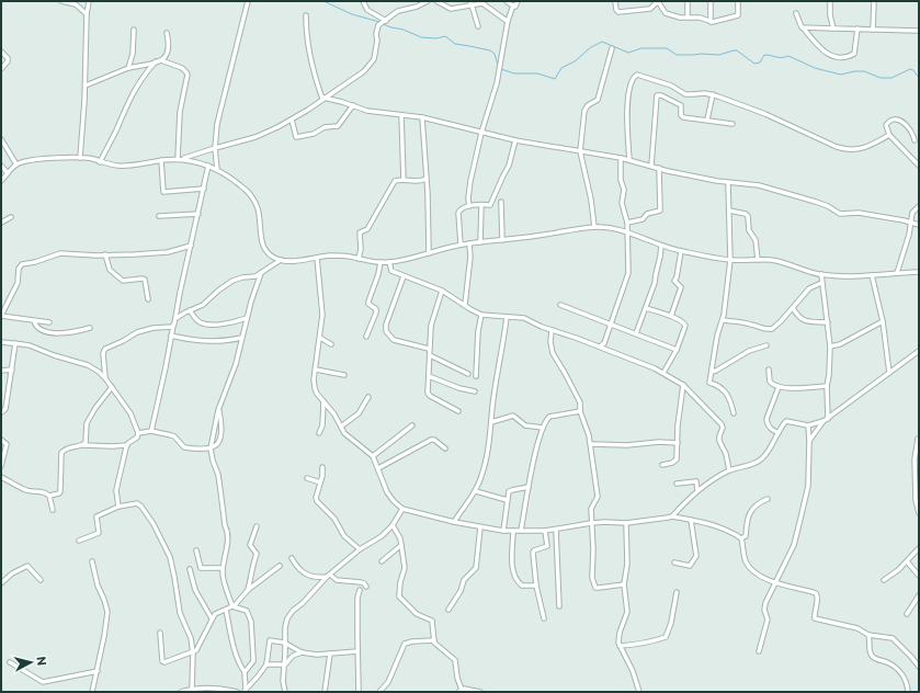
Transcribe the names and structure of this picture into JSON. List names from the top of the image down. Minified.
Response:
{"north":"right"}
